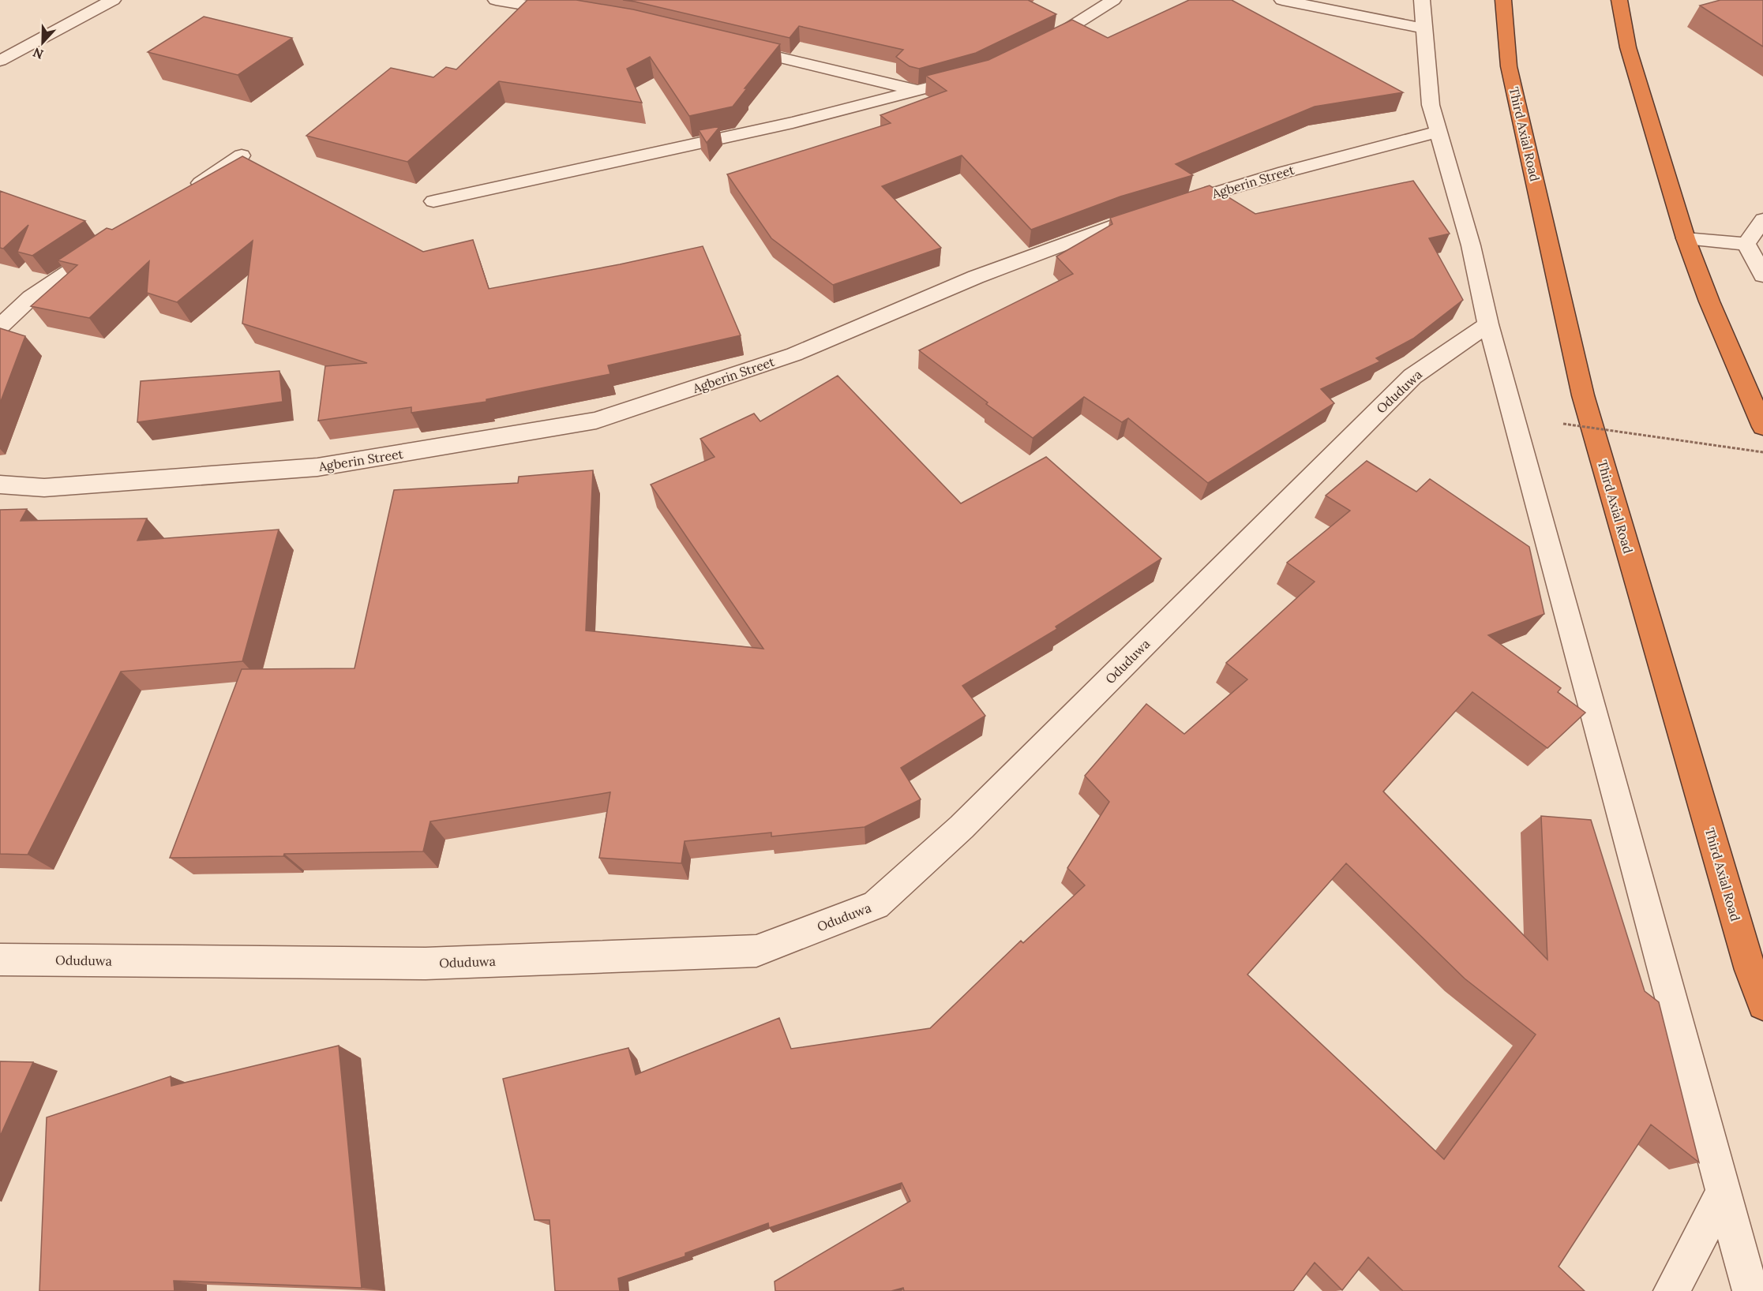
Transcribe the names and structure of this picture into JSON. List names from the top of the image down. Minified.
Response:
{"streets":{"highway":["Third Axial Road"],"street":["Agberin Street","Oduduwa"]},"north":"bottom"}
